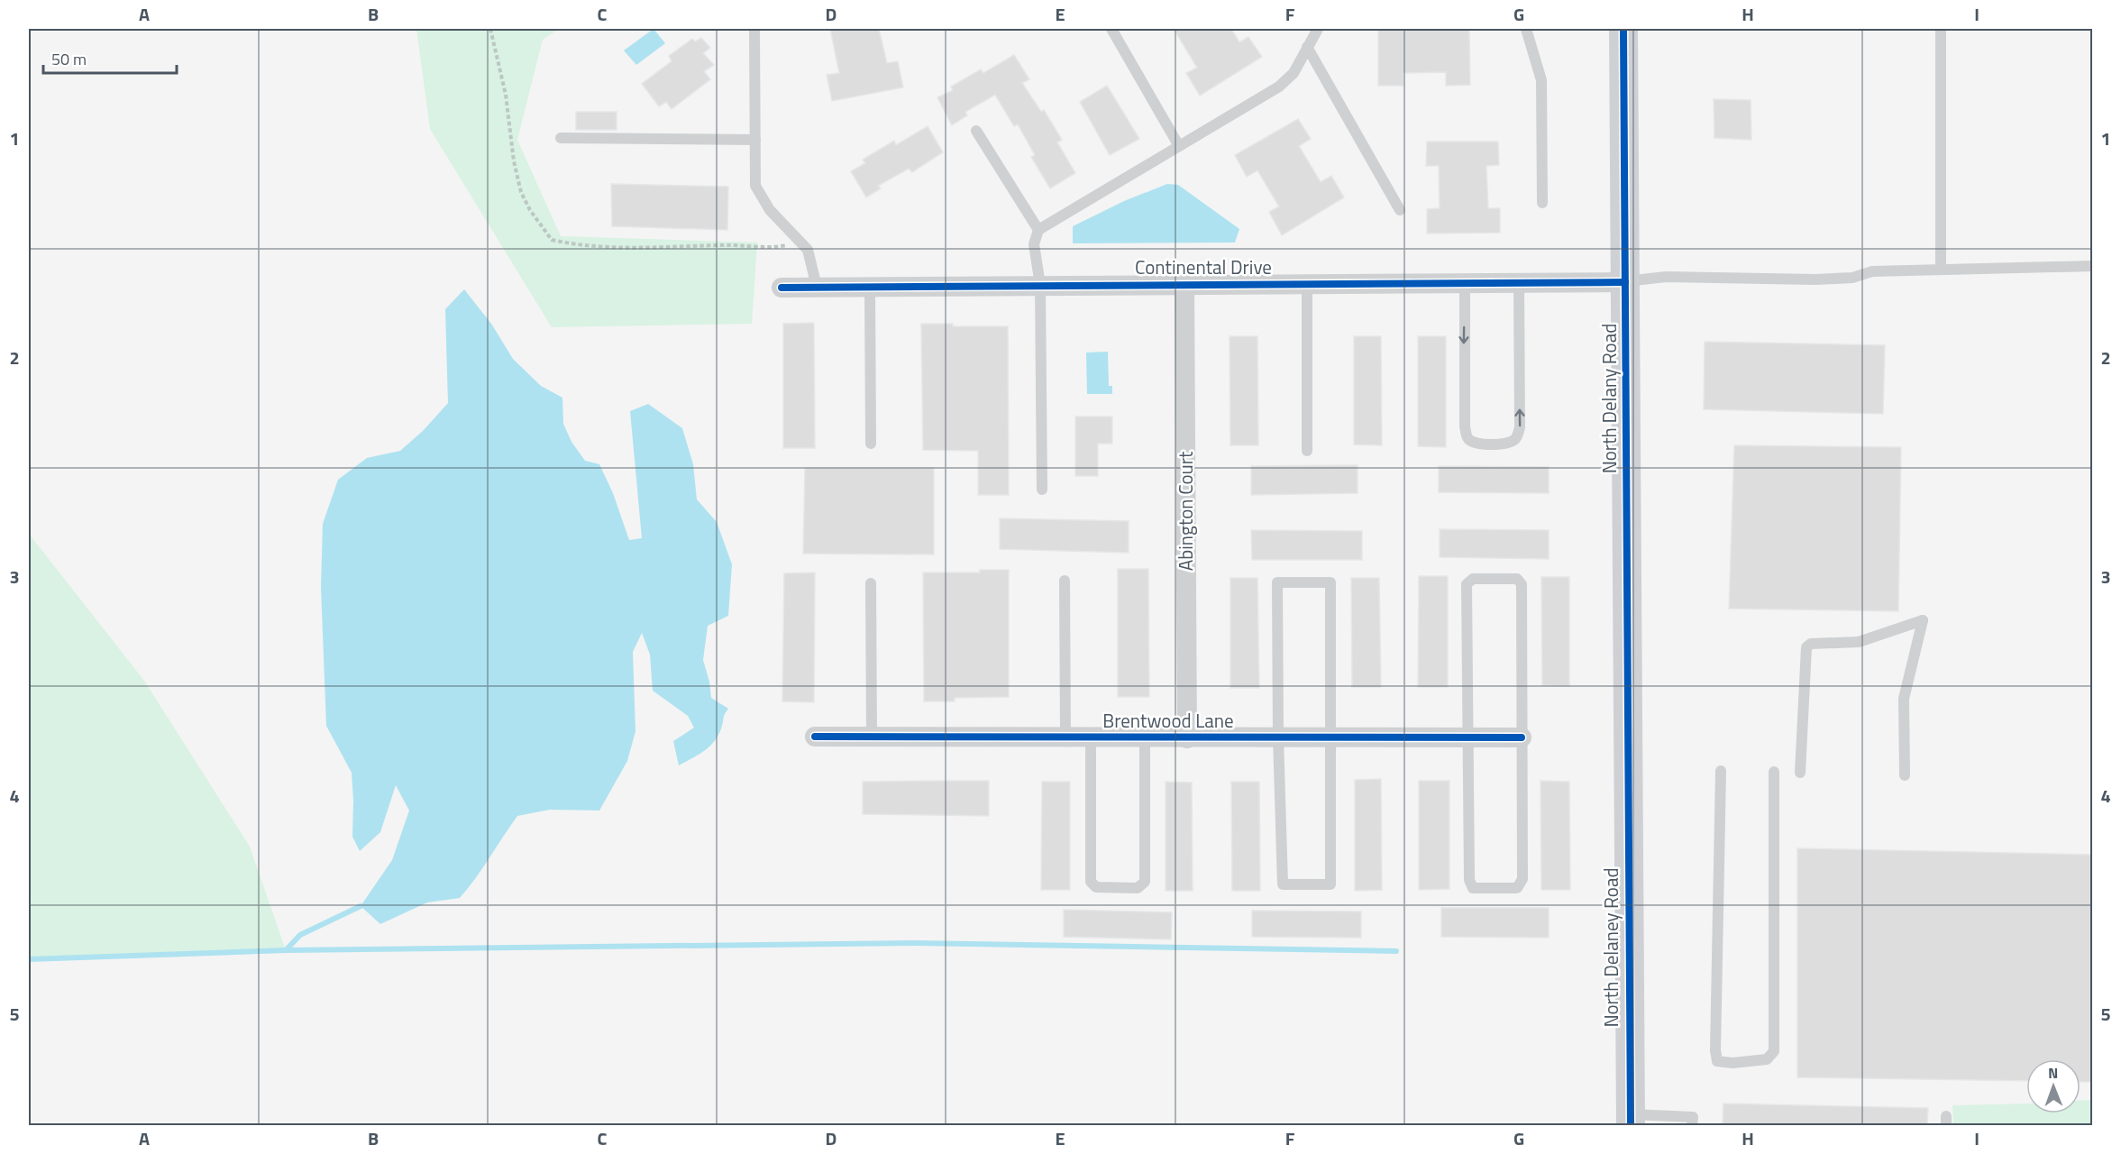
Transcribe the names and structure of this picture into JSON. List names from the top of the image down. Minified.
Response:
{"streets":{"street":["Continental Drive","North Delany Road","Abington Court","Brentwood Lane","North Delaney Road"]},"crossings":[["Continental Drive","North Delany Road"],["Continental Drive","Abington Court"],["North Delany Road","North Delaney Road"],["Abington Court","Brentwood Lane"]],"scale_bar":"50 m","north":"top","grid":{"columns":["A","B","C","D","E","F","G","H","I"],"rows":["1","2","3","4","5"]}}
